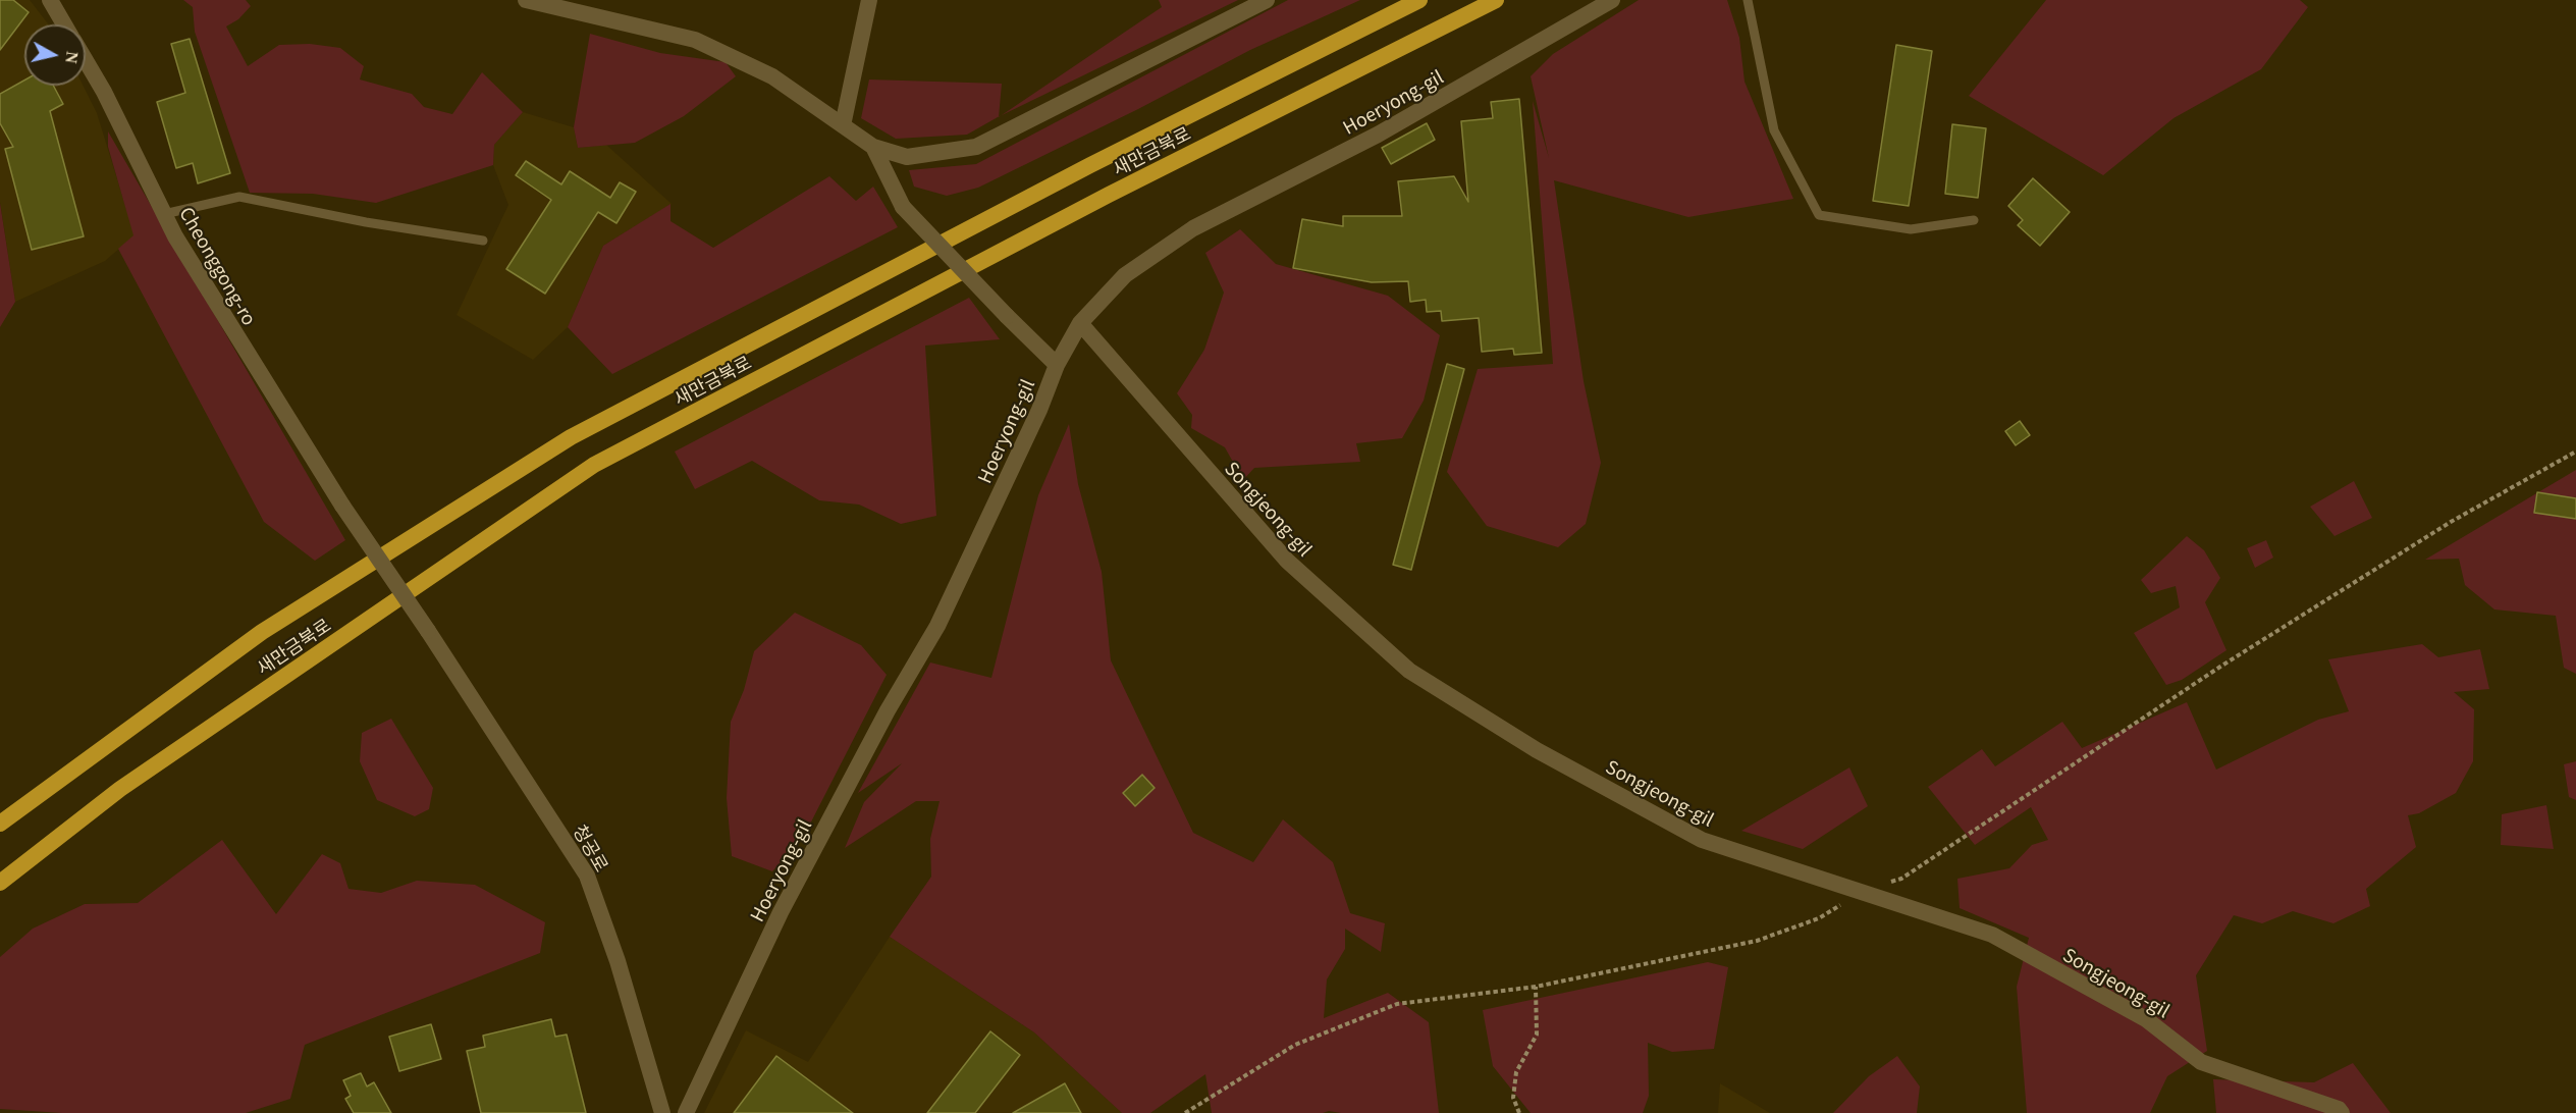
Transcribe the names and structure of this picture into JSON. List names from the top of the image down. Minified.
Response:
{"streets":{"highway":["새만금북로"],"street":["Hoeryong-gil","Cheonggong-ro","Songjeong-gil","청공로"]},"crossings":[["Hoeryong-gil","Songjeong-gil"],["Cheonggong-ro","청공로"]],"north":"right"}
